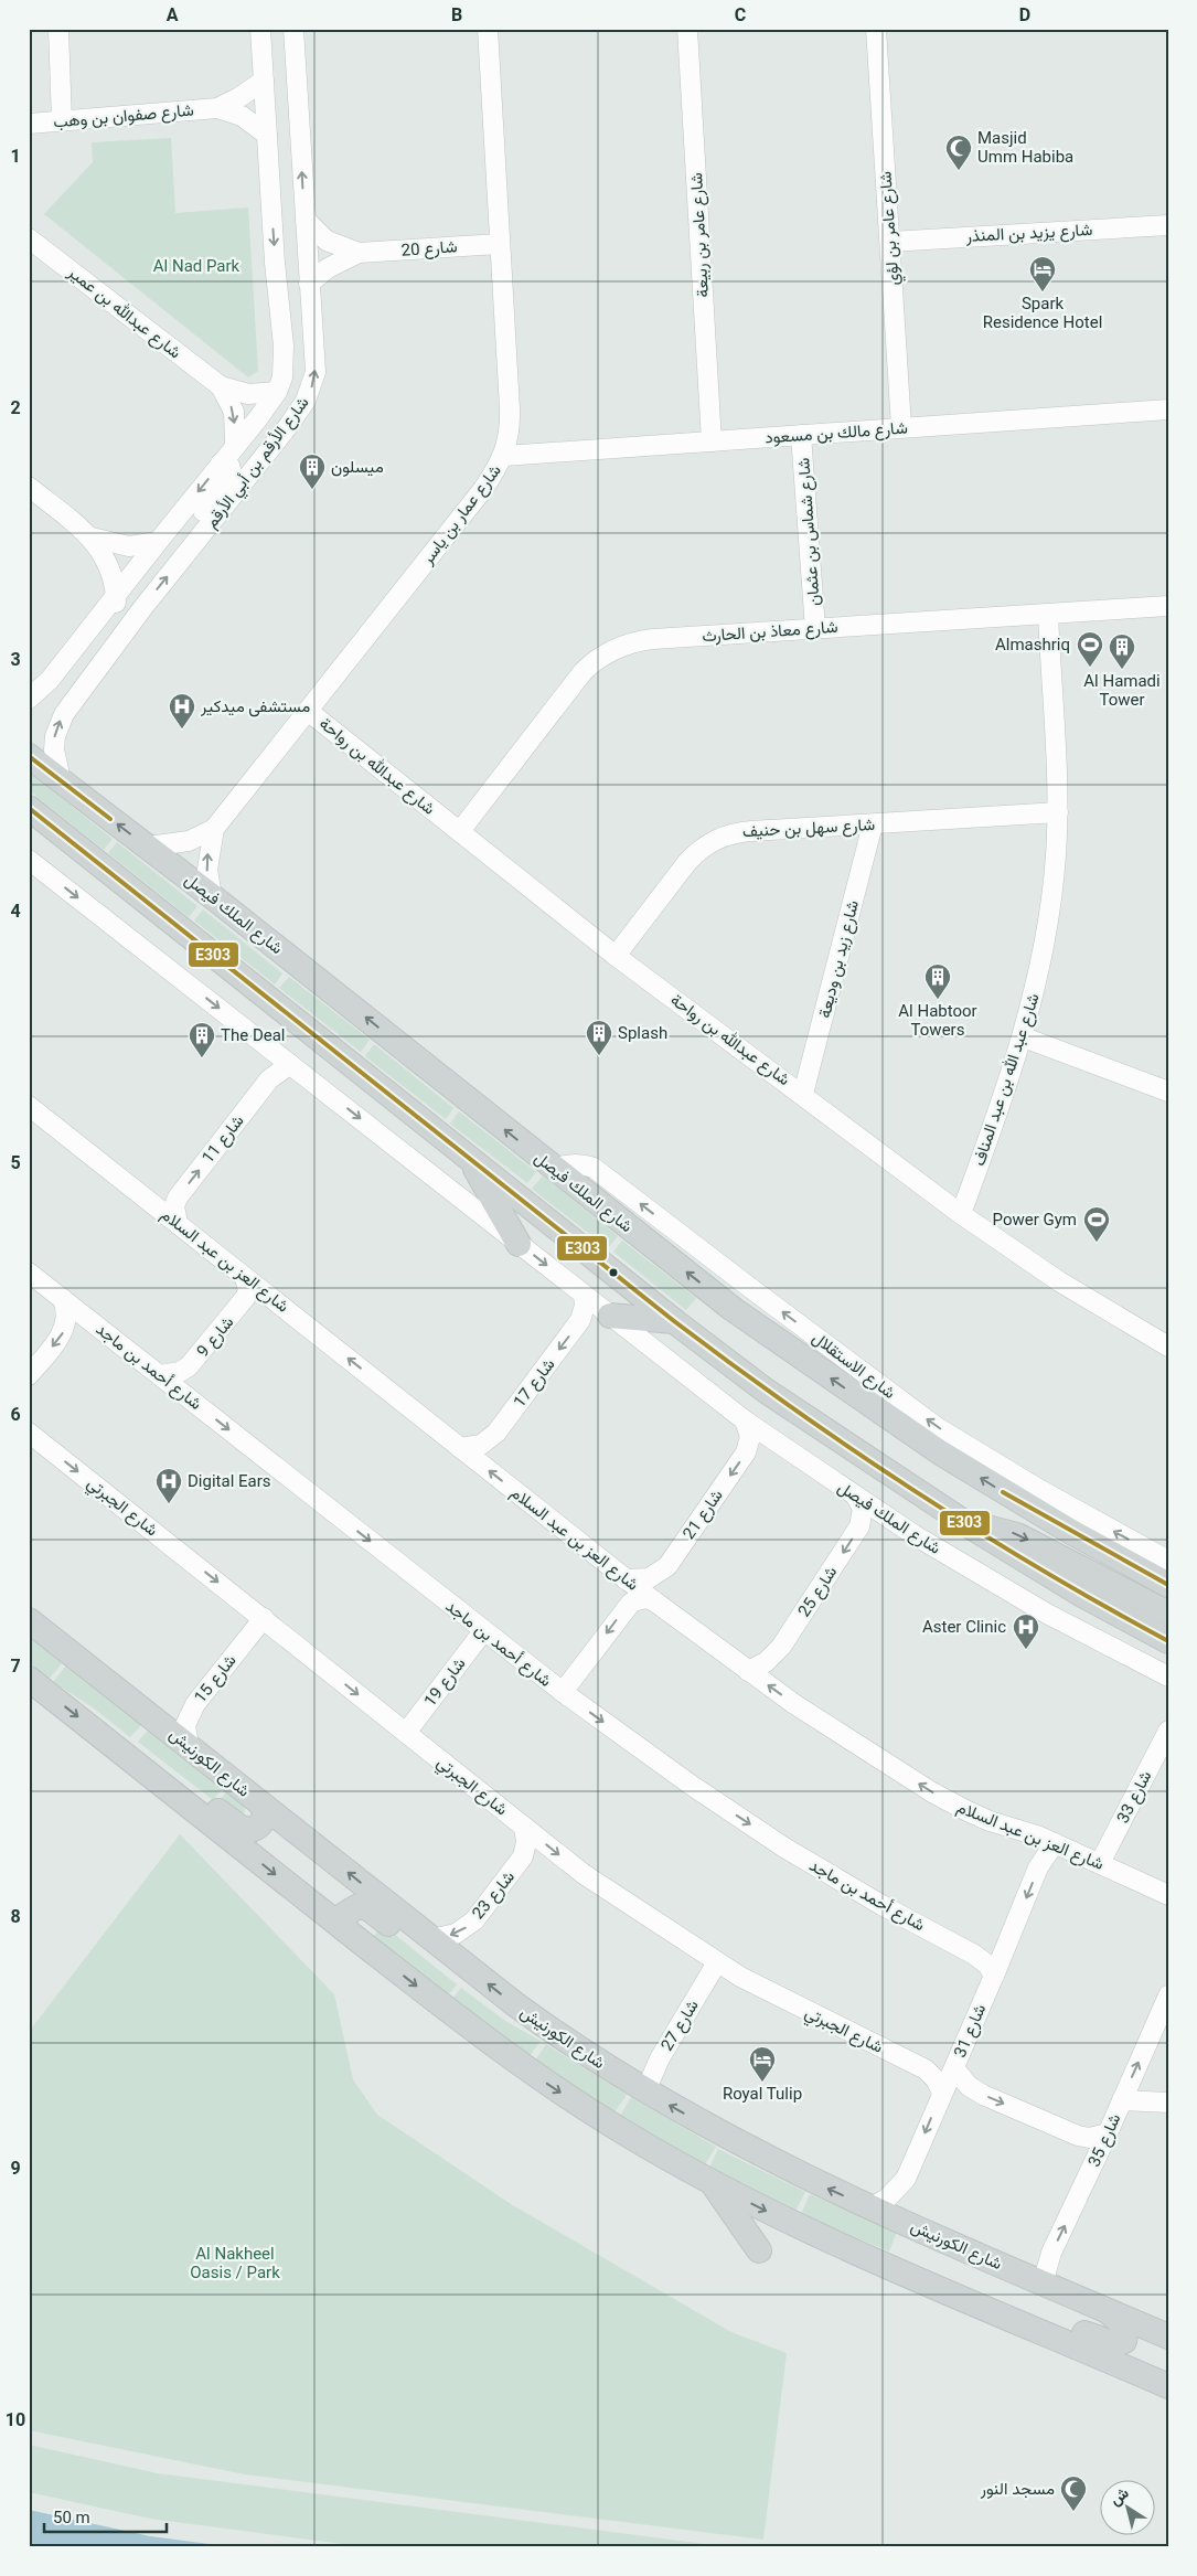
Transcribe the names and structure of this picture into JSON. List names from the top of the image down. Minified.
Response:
{"streets":{"main road":["شارع الملك فيصل","شارع الكورنيش"],"street":["شارع صفوان بن وهب","شارع عامر بن لؤي","شارع يزيد بن المنذر","شارع عامر بن ربيعة","شارع 20","شارع عبدالله بن عمير","شارع مالك بن مسعود","شارع الأرقم بن أبي الأرقم","شارع عمار بن ياسر","شارع شماس بن عثمان","شارع معاذ بن الحارث","شارع عبدالله بن رواحة","شارع سهل بن حنيف","شارع زيد بن وديعة","شارع عبد الله بن عبد المناف","شارع 11","شارع العز بن عبد السلام","شارع 9","شارع الاستقلال","شارع أحمد بن ماجد","شارع 17","شارع الجبرتي","شارع 21","شارع 25","شارع 15","شارع 19","شارع 33","شارع 23","شارع 27","شارع 31","شارع 35"]},"crossings":[["شارع صفوان بن وهب","شارع الأرقم بن أبي الأرقم"],["شارع عامر بن لؤي","شارع يزيد بن المنذر"],["شارع عامر بن لؤي","شارع مالك بن مسعود"],["شارع عامر بن ربيعة","شارع مالك بن مسعود"],["شارع 20","شارع الأرقم بن أبي الأرقم"],["شارع 20","شارع عمار بن ياسر"],["شارع عبدالله بن عمير","شارع الأرقم بن أبي الأرقم"],["شارع مالك بن مسعود","شارع عمار بن ياسر"],["شارع مالك بن مسعود","شارع شماس بن عثمان"],["شارع الأرقم بن أبي الأرقم","شارع الملك فيصل"],["شارع عمار بن ياسر","شارع عبدالله بن رواحة"],["شارع عمار بن ياسر","شارع الملك فيصل"],["شارع شماس بن عثمان","شارع معاذ بن الحارث"],["شارع معاذ بن الحارث","شارع عبدالله بن رواحة"],["شارع معاذ بن الحارث","شارع عبد الله بن عبد المناف"],["شارع عبدالله بن رواحة","شارع سهل بن حنيف"],["شارع عبدالله بن رواحة","شارع زيد بن وديعة"],["شارع عبدالله بن رواحة","شارع عبد الله بن عبد المناف"],["شارع سهل بن حنيف","شارع زيد بن وديعة"],["شارع سهل بن حنيف","شارع عبد الله بن عبد المناف"],["شارع الملك فيصل","شارع 11"],["شارع الملك فيصل","شارع الاستقلال"],["شارع الملك فيصل","شارع 17"],["شارع الملك فيصل","شارع 21"],["شارع الملك فيصل","شارع 25"],["شارع 11","شارع العز بن عبد السلام"],["شارع العز بن عبد السلام","شارع 9"],["شارع العز بن عبد السلام","شارع 17"],["شارع العز بن عبد السلام","شارع 21"],["شارع العز بن عبد السلام","شارع 25"],["شارع العز بن عبد السلام","شارع 33"],["شارع العز بن عبد السلام","شارع 31"],["شارع 9","شارع أحمد بن ماجد"],["شارع أحمد بن ماجد","شارع 19"],["شارع أحمد بن ماجد","شارع 31"],["شارع الجبرتي","شارع 15"],["شارع الجبرتي","شارع 19"],["شارع الجبرتي","شارع 23"],["شارع الجبرتي","شارع 27"],["شارع الجبرتي","شارع 31"],["شارع 15","شارع الكورنيش"],["شارع الكورنيش","شارع 23"],["شارع الكورنيش","شارع 27"],["شارع الكورنيش","شارع 31"],["شارع الكورنيش","شارع 35"]],"one_way":["شارع 11","شارع العز بن عبد السلام","شارع الاستقلال","شارع أحمد بن ماجد","شارع 17","شارع الجبرتي","شارع 21","شارع 25","شارع 23","شارع 31","شارع 35"],"parks":["Al Nad Park","Al Nakheel Oasis / Park"],"places":{"mosque":["Masjid Umm Habiba","مسجد النور"],"hotel":["Spark Residence Hotel","Royal Tulip"],"building":["ميسلون","Al Hamadi Tower","Al Habtoor Towers","Splash","The Deal"],"sports":["Almashriq","Power Gym"],"hospital":["مستشفى ميدكير","Digital Ears","Aster Clinic"]},"lines":["transit line E303"],"scale_bar":"50 m","north":"top left","grid":{"columns":["A","B","C","D"],"rows":["1","2","3","4","5","6","7","8","9","10"]}}
